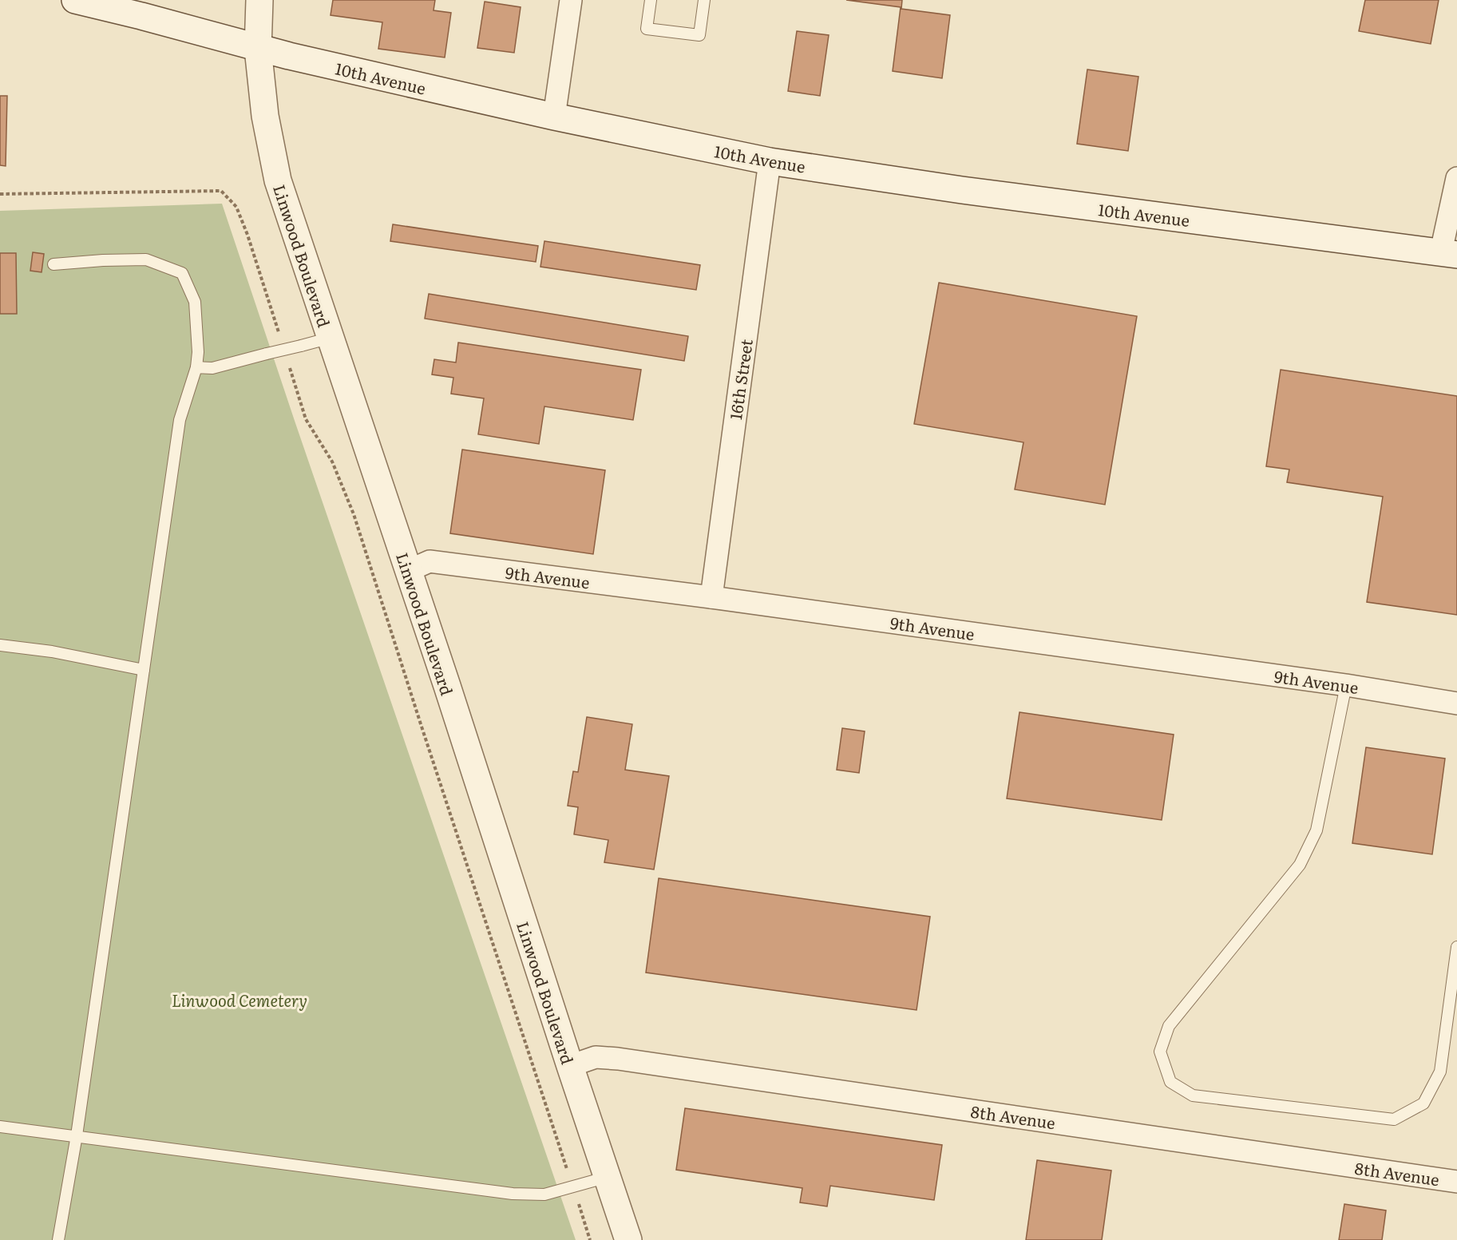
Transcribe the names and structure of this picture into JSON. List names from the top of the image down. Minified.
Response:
{"streets":{"main road":["10th Avenue","Linwood Boulevard"],"street":["16th Street","9th Avenue","8th Avenue"]},"crossings":[["10th Avenue","Linwood Boulevard"],["10th Avenue","16th Street"],["Linwood Boulevard","9th Avenue"],["Linwood Boulevard","8th Avenue"],["16th Street","9th Avenue"]],"parks":["Linwood Cemetery"]}
